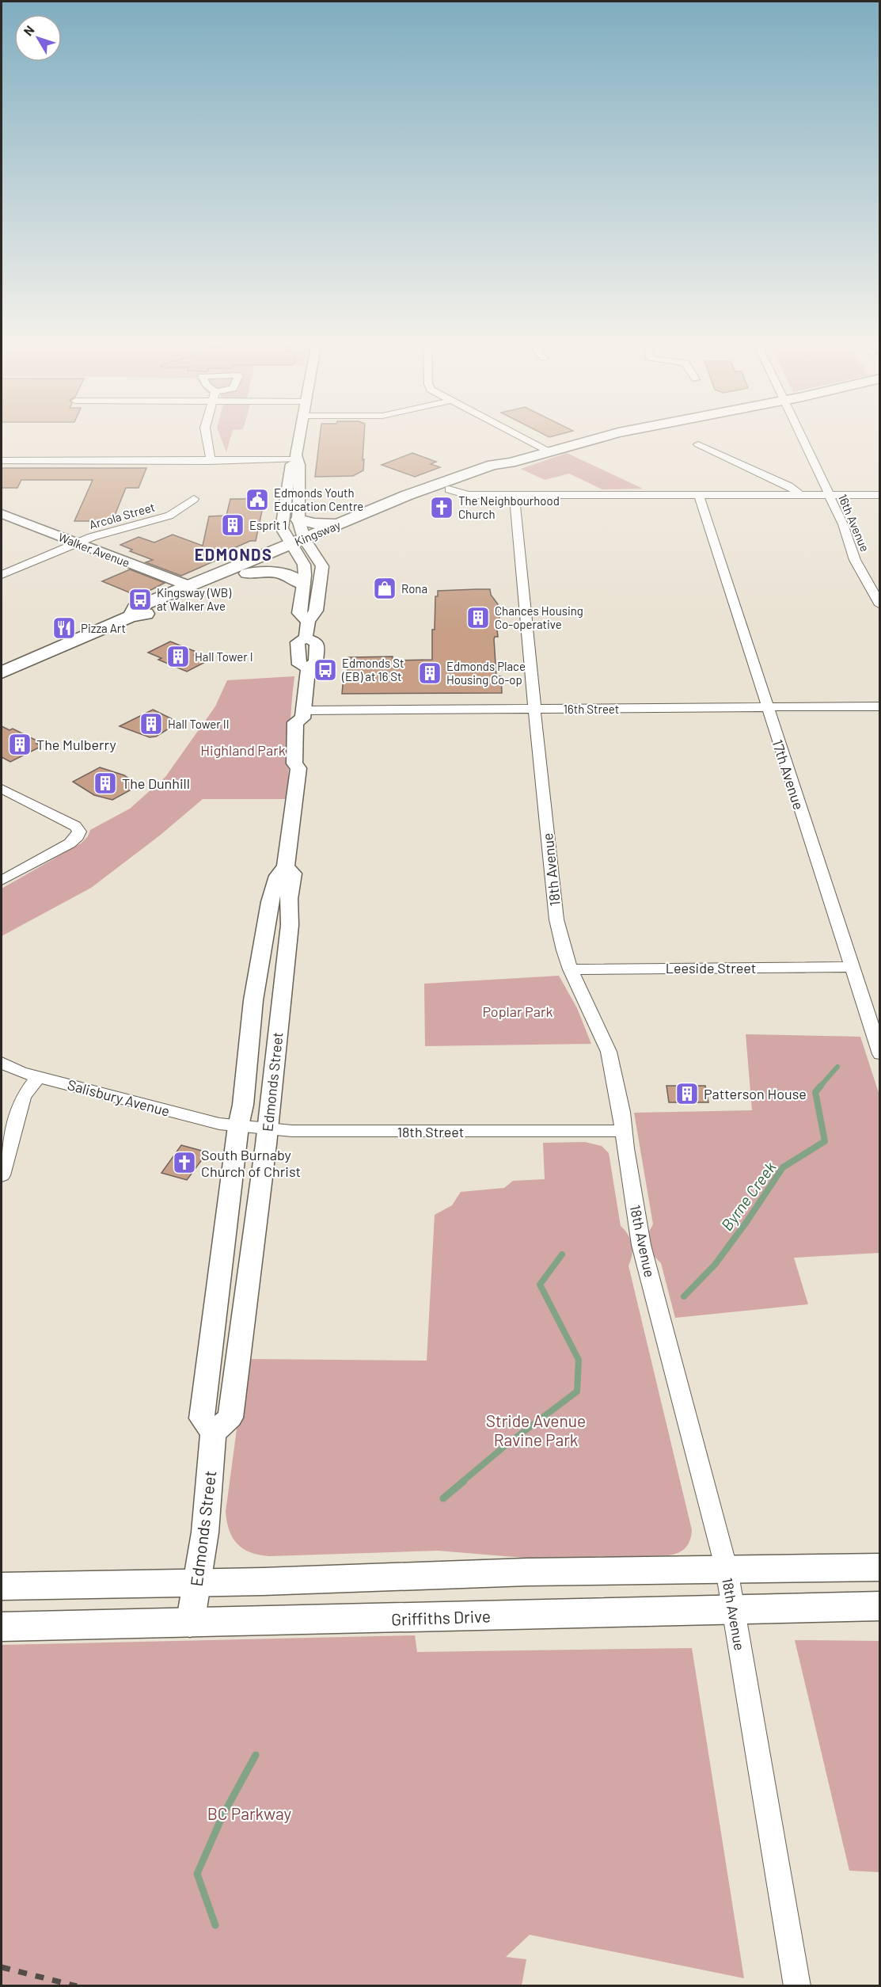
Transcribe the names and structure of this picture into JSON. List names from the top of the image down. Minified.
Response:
{"streets":{"main road":["Kingsway","Griffiths Drive"],"street":["Arcola Street","16th Avenue","Walker Avenue","16th Street","17th Avenue","18th Avenue","Leeside Street","Edmonds Street","Salisbury Avenue","18th Street"]},"crossings":[["Arcola Street","Walker Avenue"],["Kingsway","Walker Avenue"],["Kingsway","Edmonds Street"],["16th Street","17th Avenue"],["16th Street","18th Avenue"],["16th Street","Edmonds Street"],["17th Avenue","Leeside Street"],["18th Avenue","Leeside Street"],["18th Avenue","18th Street"],["18th Avenue","Griffiths Drive"],["Edmonds Street","Salisbury Avenue"],["Edmonds Street","18th Street"],["Edmonds Street","Griffiths Drive"],["Salisbury Avenue","18th Street"]],"districts":["EDMONDS"],"water":["Byrne Creek"],"parks":["Highland Park","Poplar Park","Stride Avenue Ravine Park","BC Parkway"],"places":{"public building":["Edmonds Youth Education Centre"],"church":["The Neighbourhood Church","South Burnaby Church of Christ"],"building":["Esprit 1","Chances Housing Co-operative","Hall Tower I","Edmonds Place Housing Co-op","Hall Tower II","The Mulberry","The Dunhill","Patterson House"],"shop":["Rona"],"bus stop":["Kingsway (WB) at Walker Ave","Edmonds St (EB) at 16 St"],"restaurant":["Pizza Art"]},"north":"top left"}
